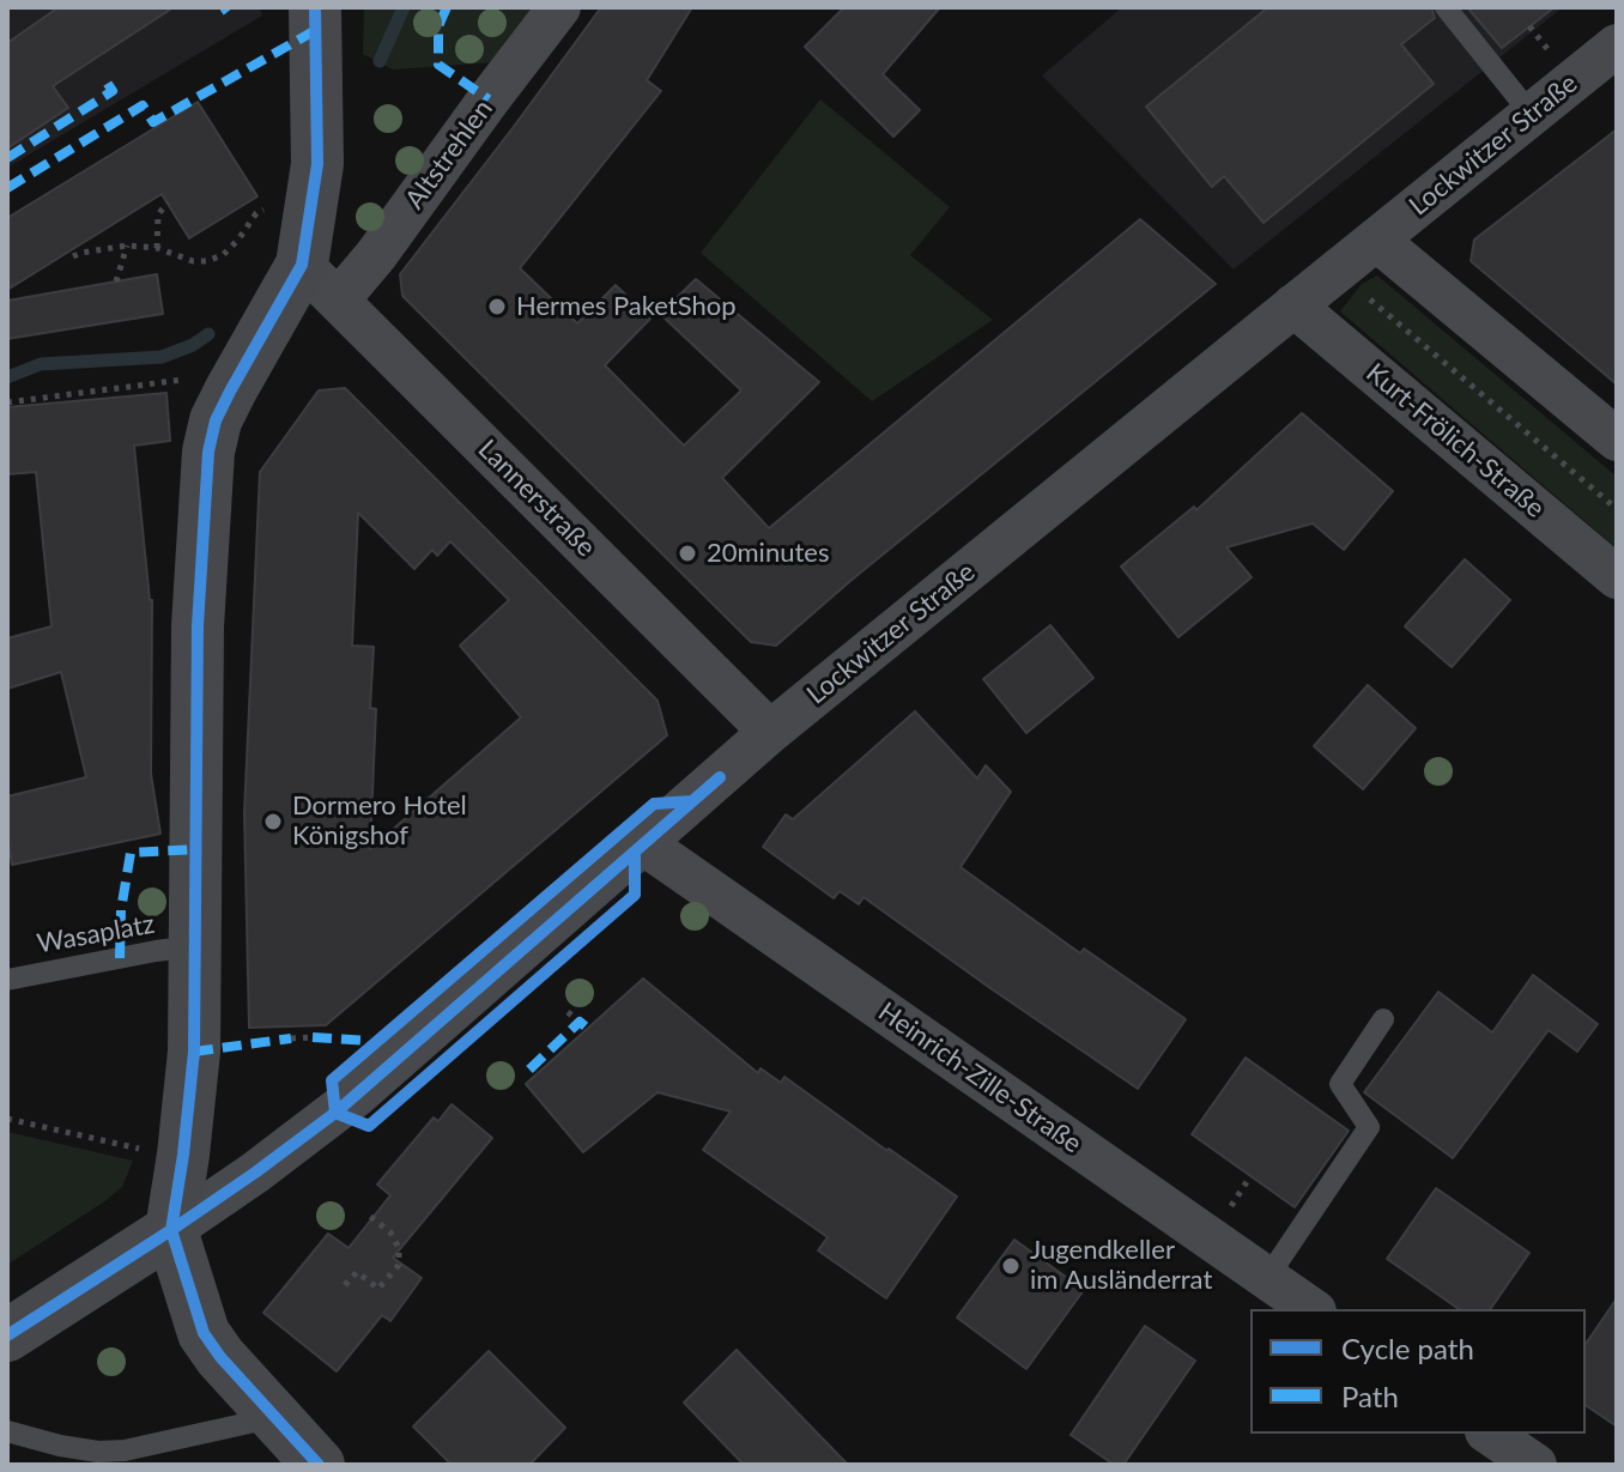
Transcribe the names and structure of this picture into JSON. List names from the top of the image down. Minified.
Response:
{"streets":{"street":["Lockwitzer Straße","Altstrehlen","Kurt-Frölich-Straße","Lannerstraße","Heinrich-Zille-Straße"],"lane":["Wasaplatz"]},"crossings":[["Lockwitzer Straße","Kurt-Frölich-Straße"],["Lockwitzer Straße","Lannerstraße"],["Lockwitzer Straße","Heinrich-Zille-Straße"],["Altstrehlen","Lannerstraße"]],"places":["Hermes PaketShop","20minutes","Dormero Hotel Königshof","Jugendkeller im Ausländerrat"],"legend":["Cycle path","Path"]}
